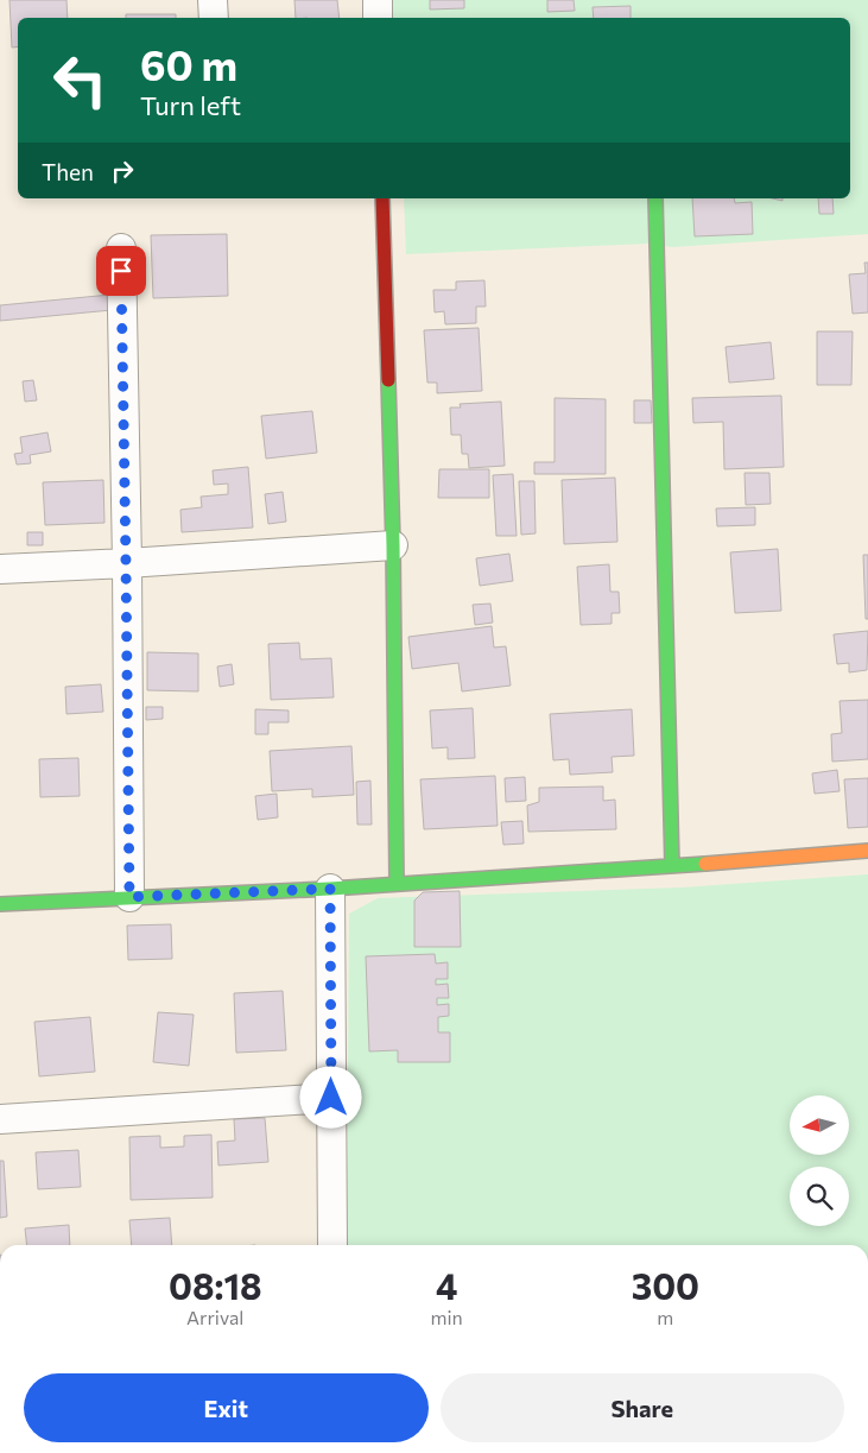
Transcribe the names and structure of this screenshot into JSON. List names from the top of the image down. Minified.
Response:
{"north":"left","page":{"turn":["60 m","Turn left"],"then":"Then","eta":["08:18","Arrival","4","min","300","m"],"buttons":["Exit","Share"]}}
